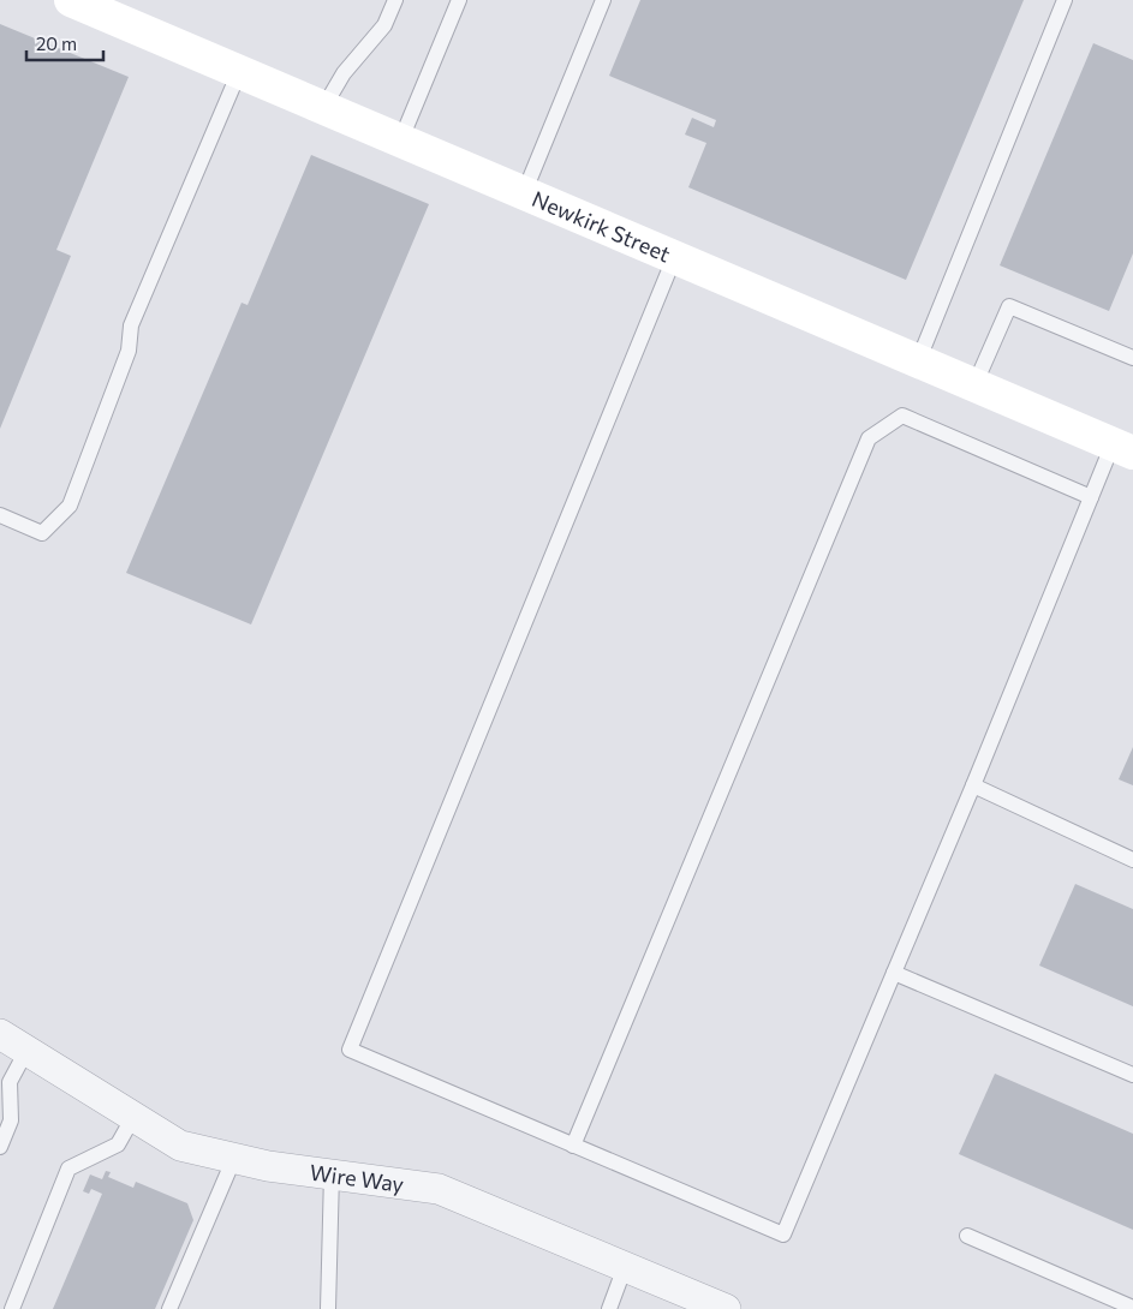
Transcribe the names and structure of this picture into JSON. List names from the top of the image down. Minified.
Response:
{"streets":{"street":["Newkirk Street","Wire Way"]},"scale_bar":"20 m"}
